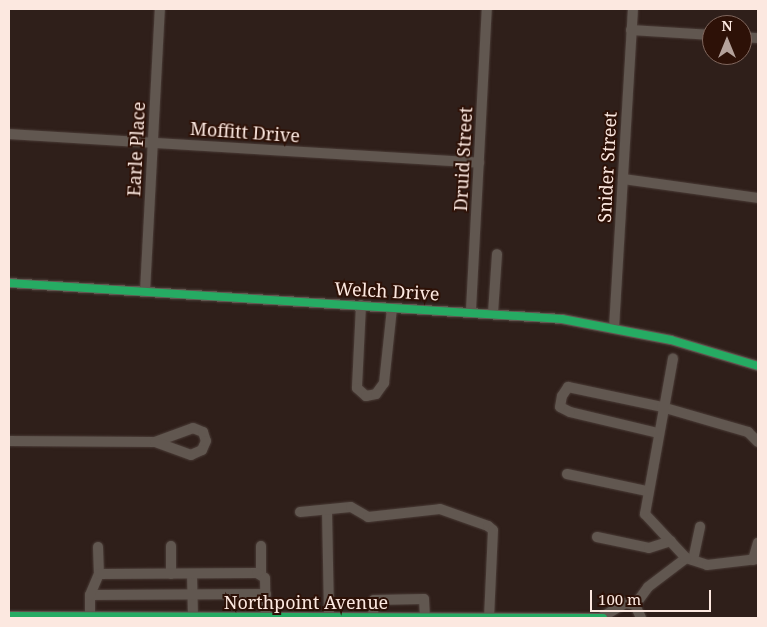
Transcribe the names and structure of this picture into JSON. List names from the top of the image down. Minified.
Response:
{"streets":{"street":["Moffitt Drive","Earle Place","Druid Street","Snider Street","Welch Drive","Northpoint Avenue"]},"crossings":[["Moffitt Drive","Earle Place"],["Moffitt Drive","Druid Street"],["Earle Place","Welch Drive"],["Druid Street","Welch Drive"],["Snider Street","Welch Drive"]],"scale_bar":"100 m","north":"top"}
